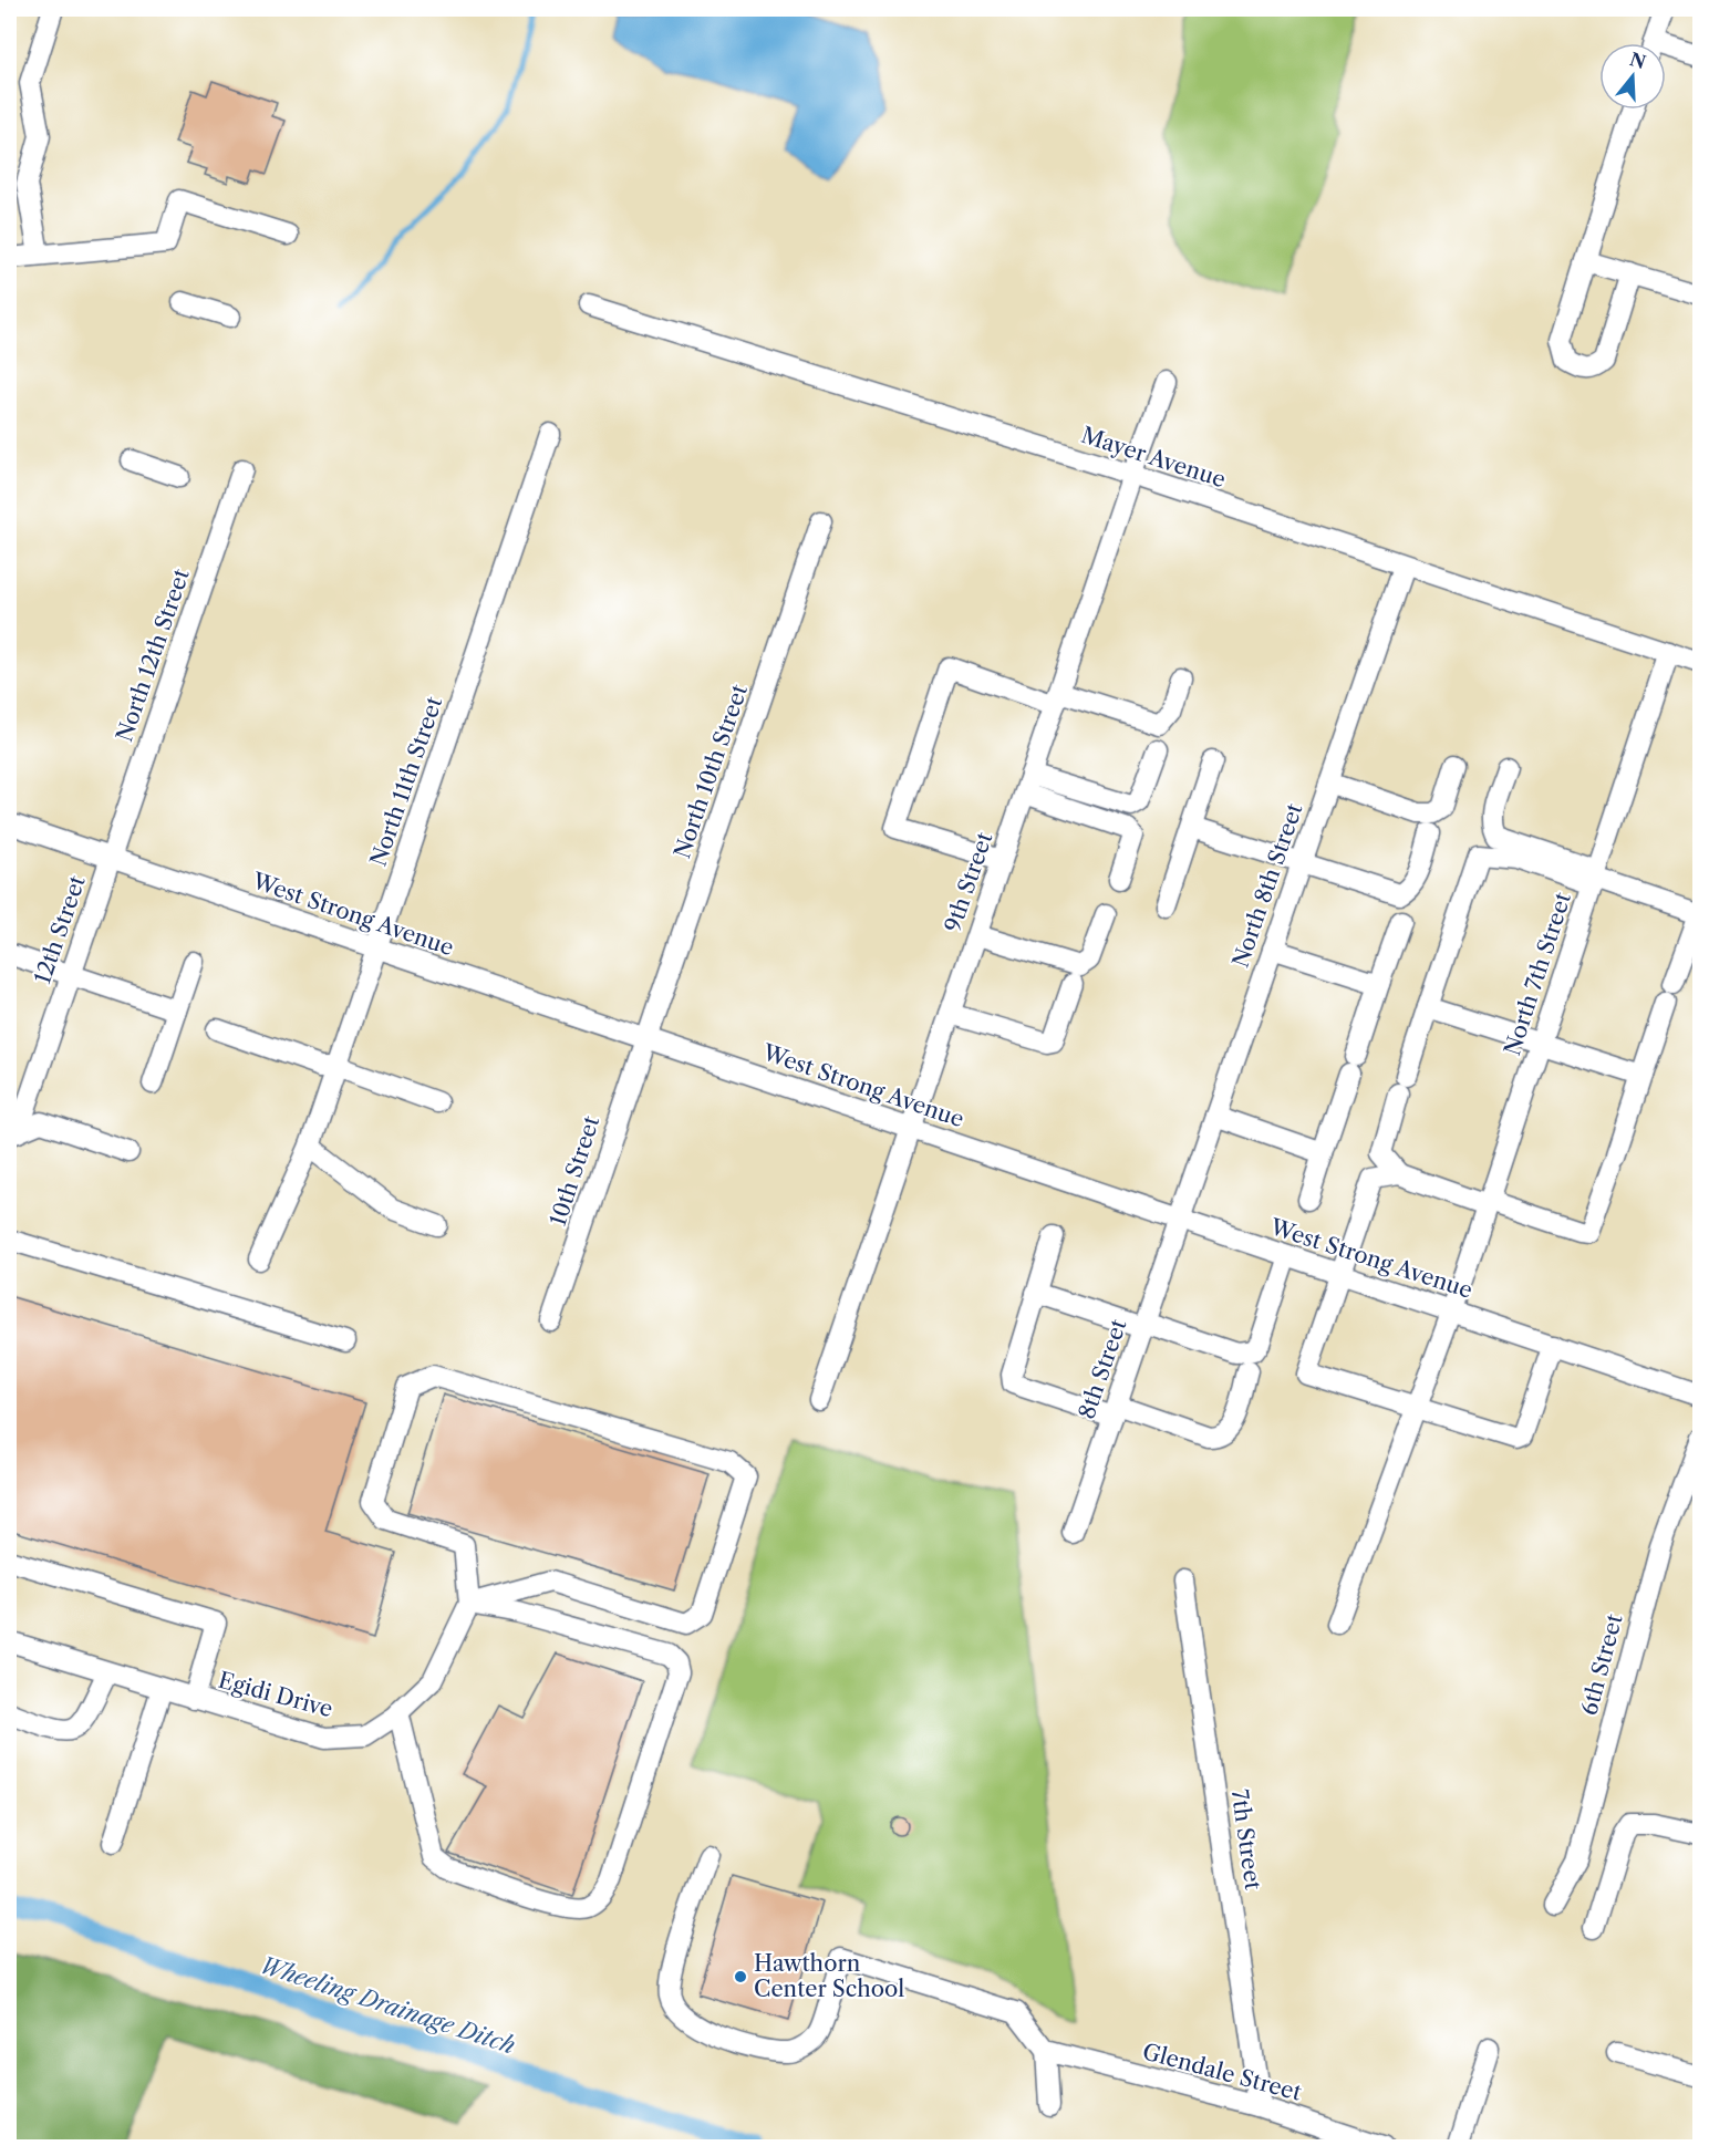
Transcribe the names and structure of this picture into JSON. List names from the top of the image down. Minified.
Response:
{"streets":{"street":["Mayer Avenue","North 12th Street","North 10th Street","North 11th Street","9th Street","North 8th Street","West Strong Avenue","12th Street","North 7th Street","10th Street","8th Street","6th Street","Egidi Drive","7th Street","Glendale Street"]},"crossings":[["Mayer Avenue","9th Street"],["Mayer Avenue","North 8th Street"],["Mayer Avenue","North 7th Street"],["North 12th Street","West Strong Avenue"],["North 12th Street","12th Street"],["North 10th Street","West Strong Avenue"],["North 10th Street","10th Street"],["North 11th Street","West Strong Avenue"],["9th Street","West Strong Avenue"],["North 8th Street","West Strong Avenue"],["North 8th Street","8th Street"],["West Strong Avenue","12th Street"],["West Strong Avenue","North 7th Street"],["West Strong Avenue","10th Street"],["West Strong Avenue","8th Street"],["7th Street","Glendale Street"]],"water":["Wheeling Drainage Ditch"],"places":["Hawthorn Center School"],"north":"top"}
